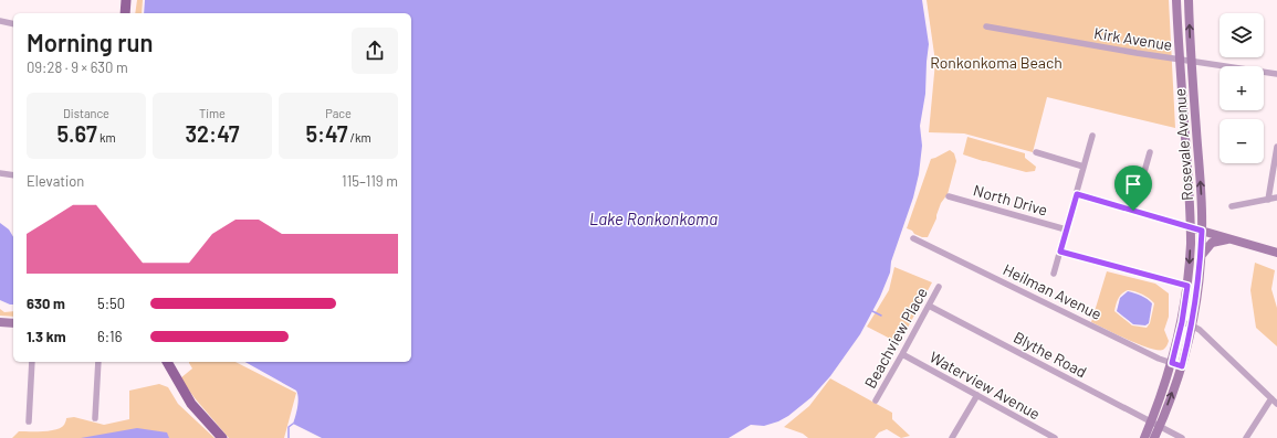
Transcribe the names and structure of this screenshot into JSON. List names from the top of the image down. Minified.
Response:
{"streets":{"main road":["Rosevale Avenue"],"street":["Kirk Avenue","North Drive","Heilman Avenue","Beachview Place","Blythe Road","Waterview Avenue"]},"crossings":[["Kirk Avenue","Rosevale Avenue"],["Rosevale Avenue","Heilman Avenue"],["Rosevale Avenue","Blythe Road"],["Beachview Place","Blythe Road"],["Beachview Place","Waterview Avenue"]],"water":["Lake Ronkonkoma"],"parks":["Ronkonkoma Beach"],"page":{"map_buttons":["+","−"],"heading":["Morning run","09:28 · 9 × 630 m"],"stats":[["Distance","5.67 km"],["Time","32:47"],["Pace","5:47 /km"]],"chart":["Elevation","115–119 m"],"list":[{"name":"630 m","note":"5:50"},{"name":"1.3 km","note":"6:16"}]}}
